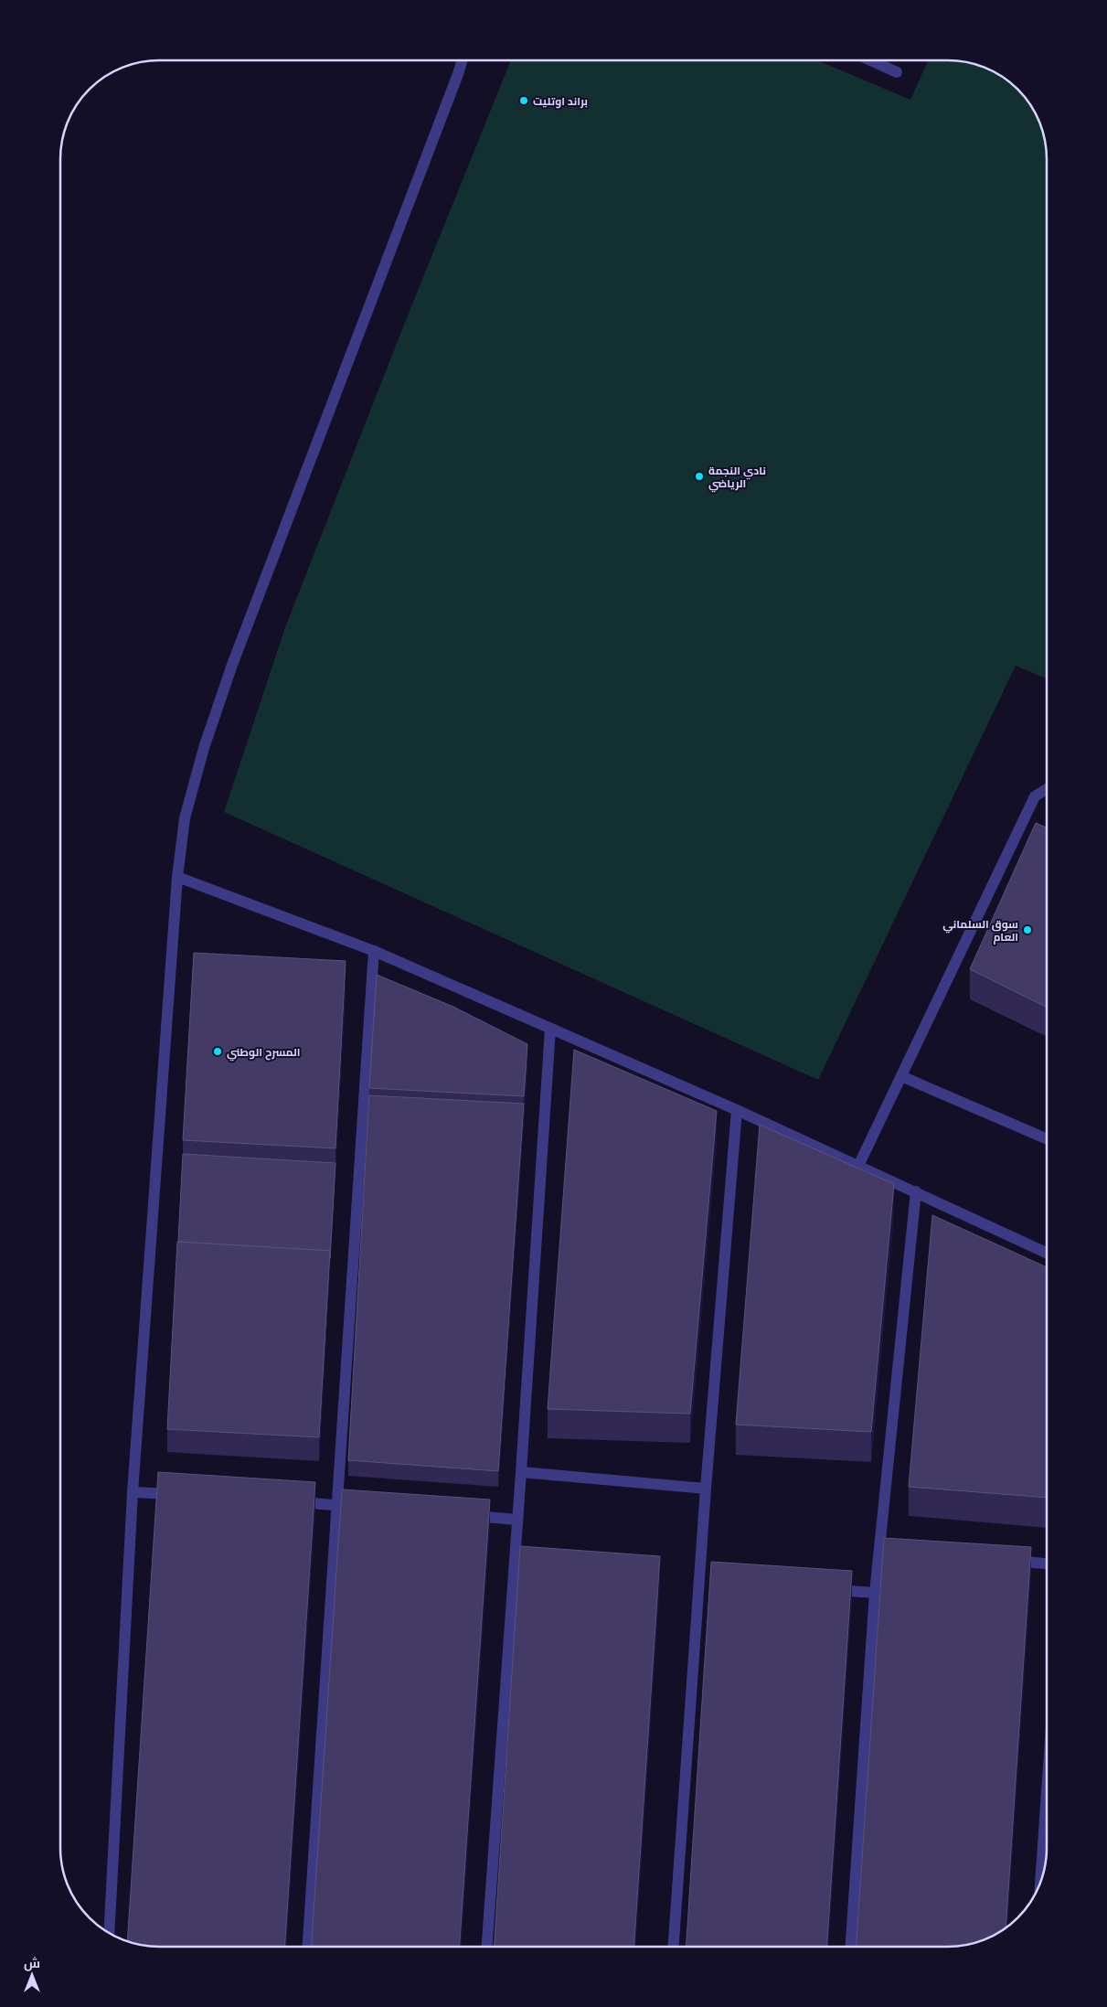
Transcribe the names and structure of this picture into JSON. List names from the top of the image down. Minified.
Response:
{"places":["براند اوتليت","نادي النجمة الرياضي","سوق السلماني العام","المسرح الوطني"],"north":"top"}
